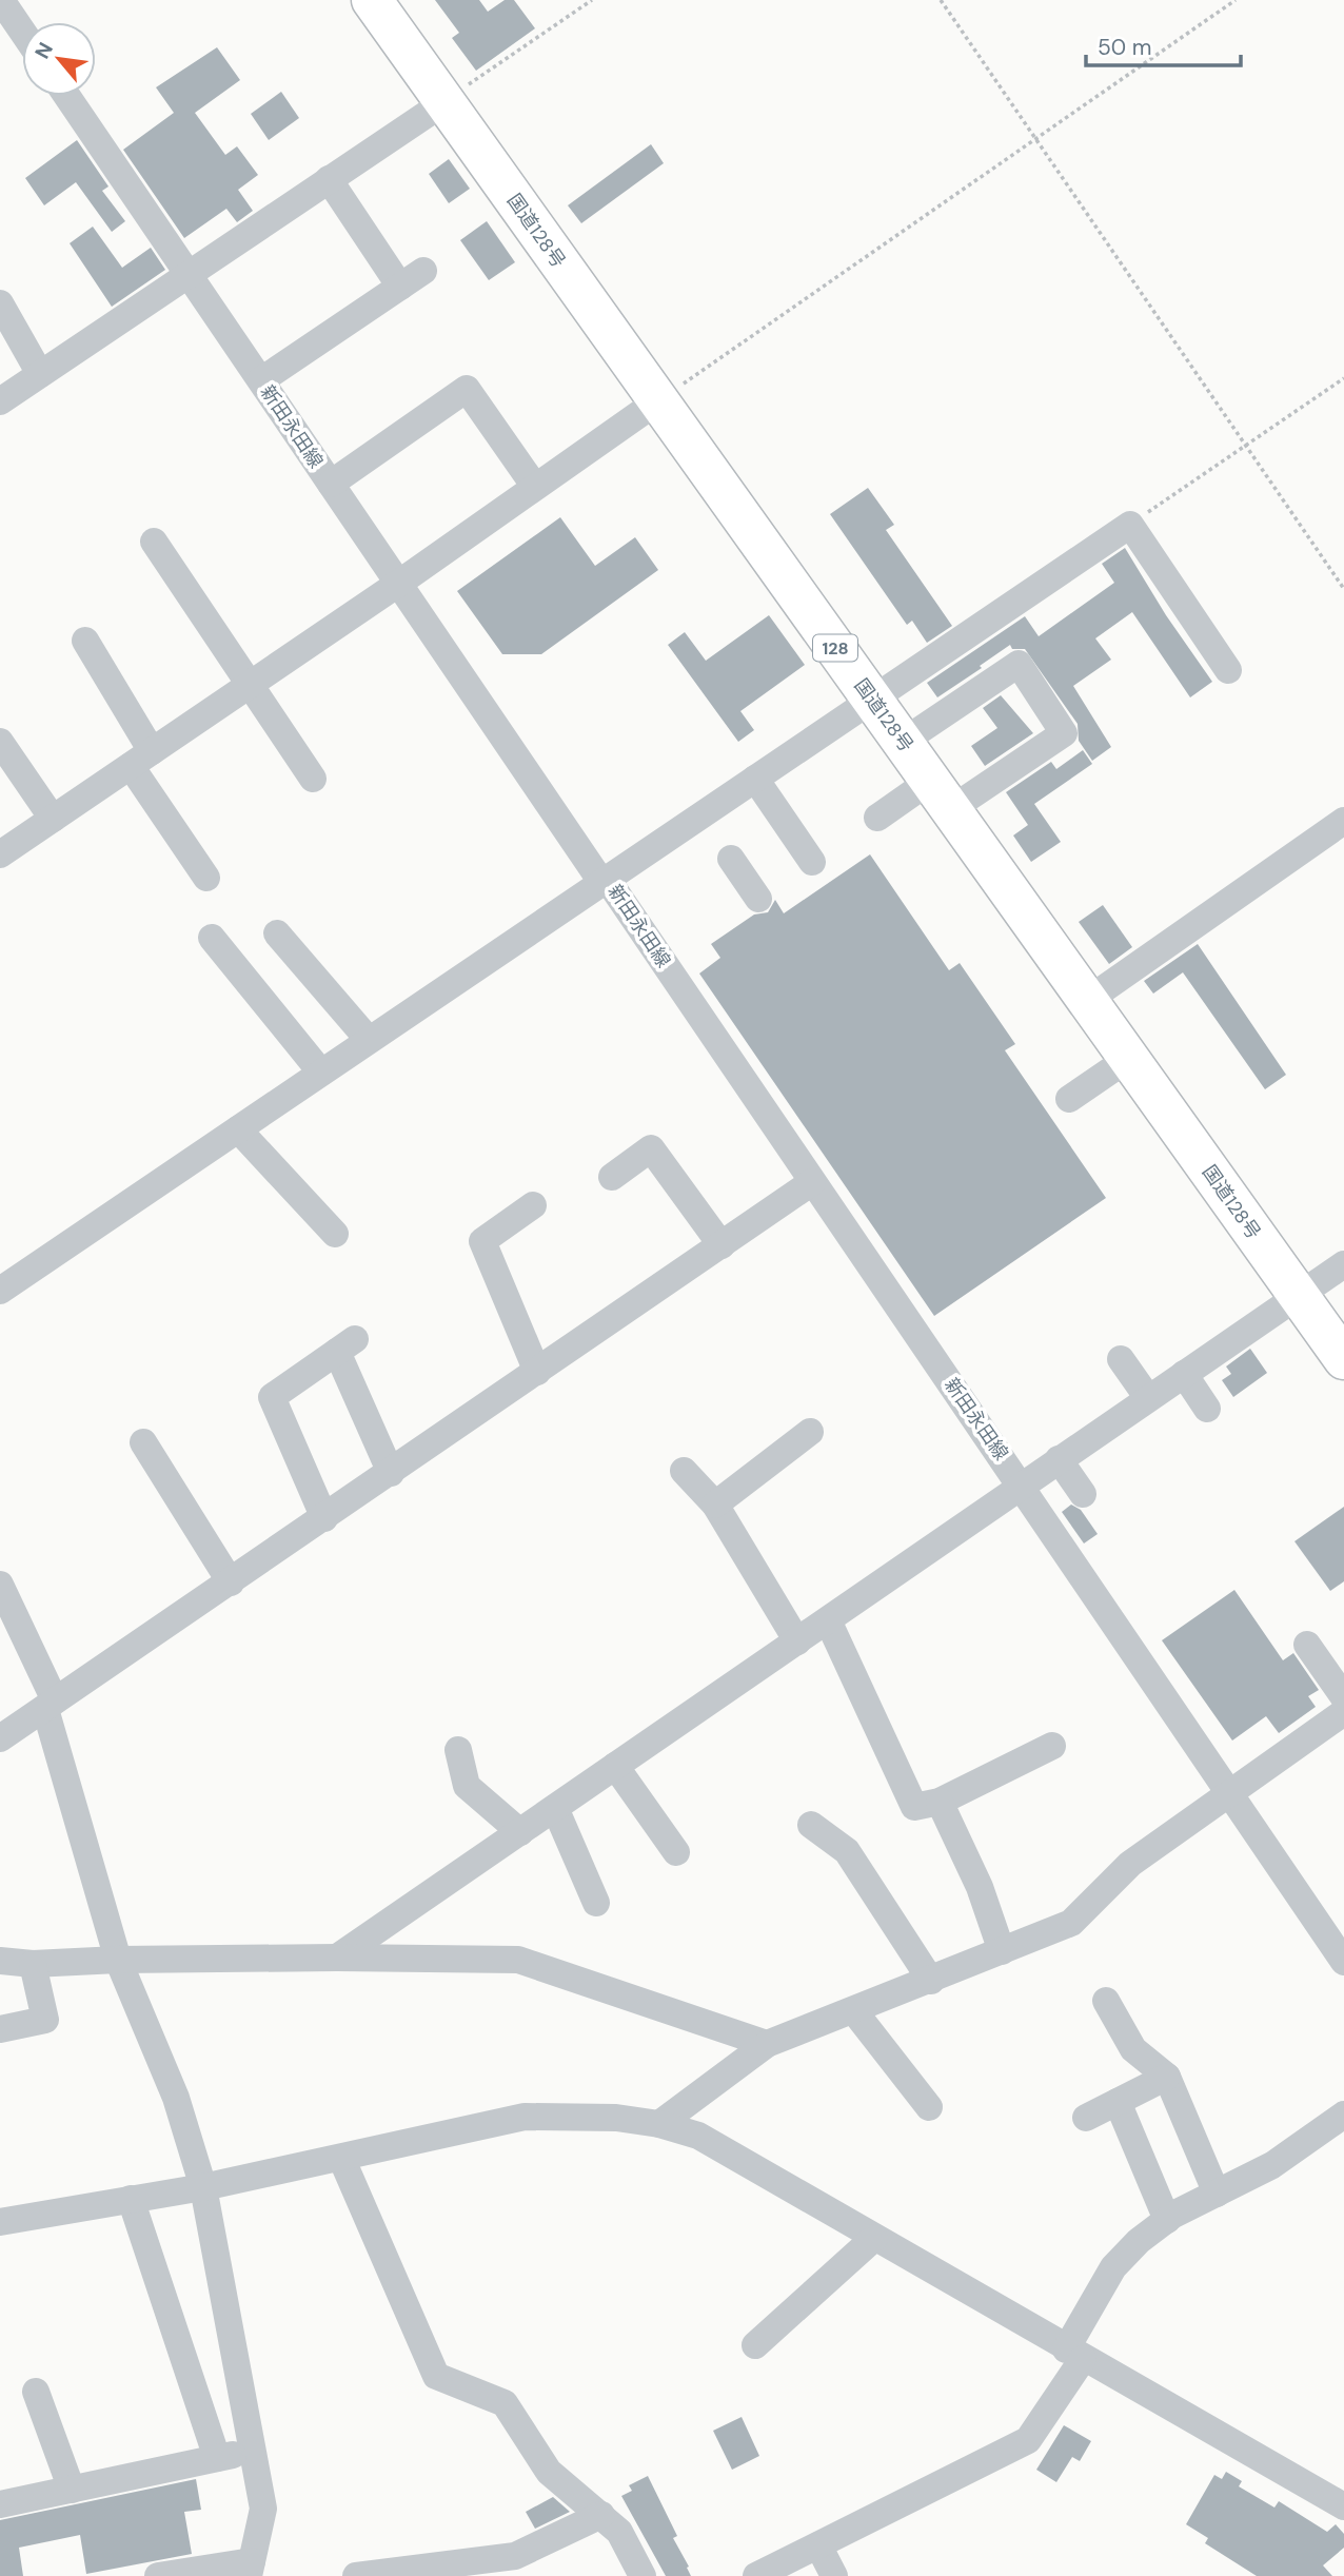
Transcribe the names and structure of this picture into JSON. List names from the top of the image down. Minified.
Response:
{"streets":{"highway":["国道128号","128"],"street":["新田永田線"]},"scale_bar":"50 m","north":"top left"}
